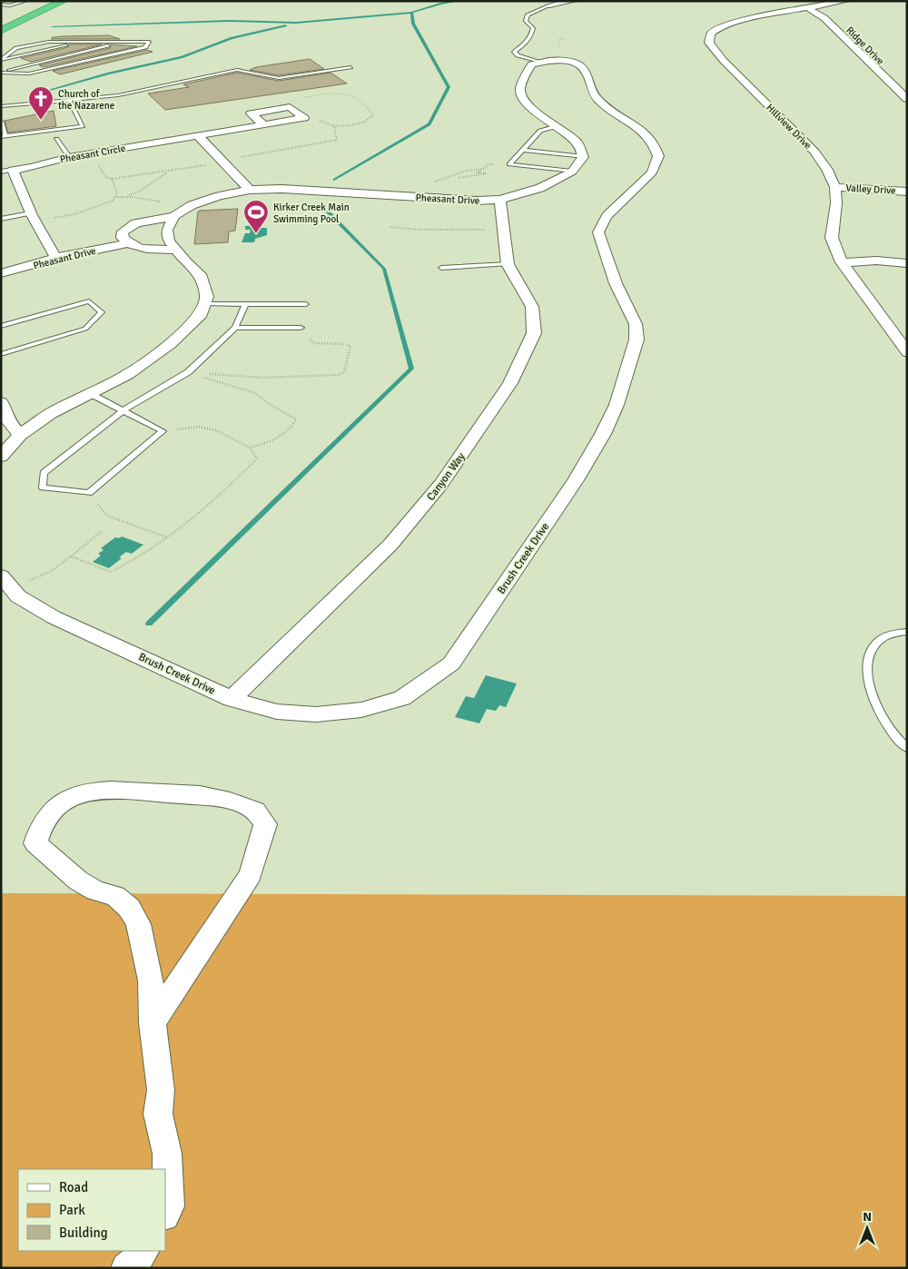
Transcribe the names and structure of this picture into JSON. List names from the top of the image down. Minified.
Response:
{"streets":{"street":["Ridge Drive","Hillview Drive","Pheasant Circle","Valley Drive","Pheasant Drive","Canyon Way","Brush Creek Drive"]},"crossings":[["Ridge Drive","Hillview Drive"],["Hillview Drive","Valley Drive"],["Pheasant Circle","Pheasant Drive"],["Pheasant Drive","Canyon Way"],["Canyon Way","Brush Creek Drive"]],"places":{"church":["Church of the Nazarene"],"sports":["Kirker Creek Main Swimming Pool"]},"legend":["Road","Park","Building"],"north":"top"}
